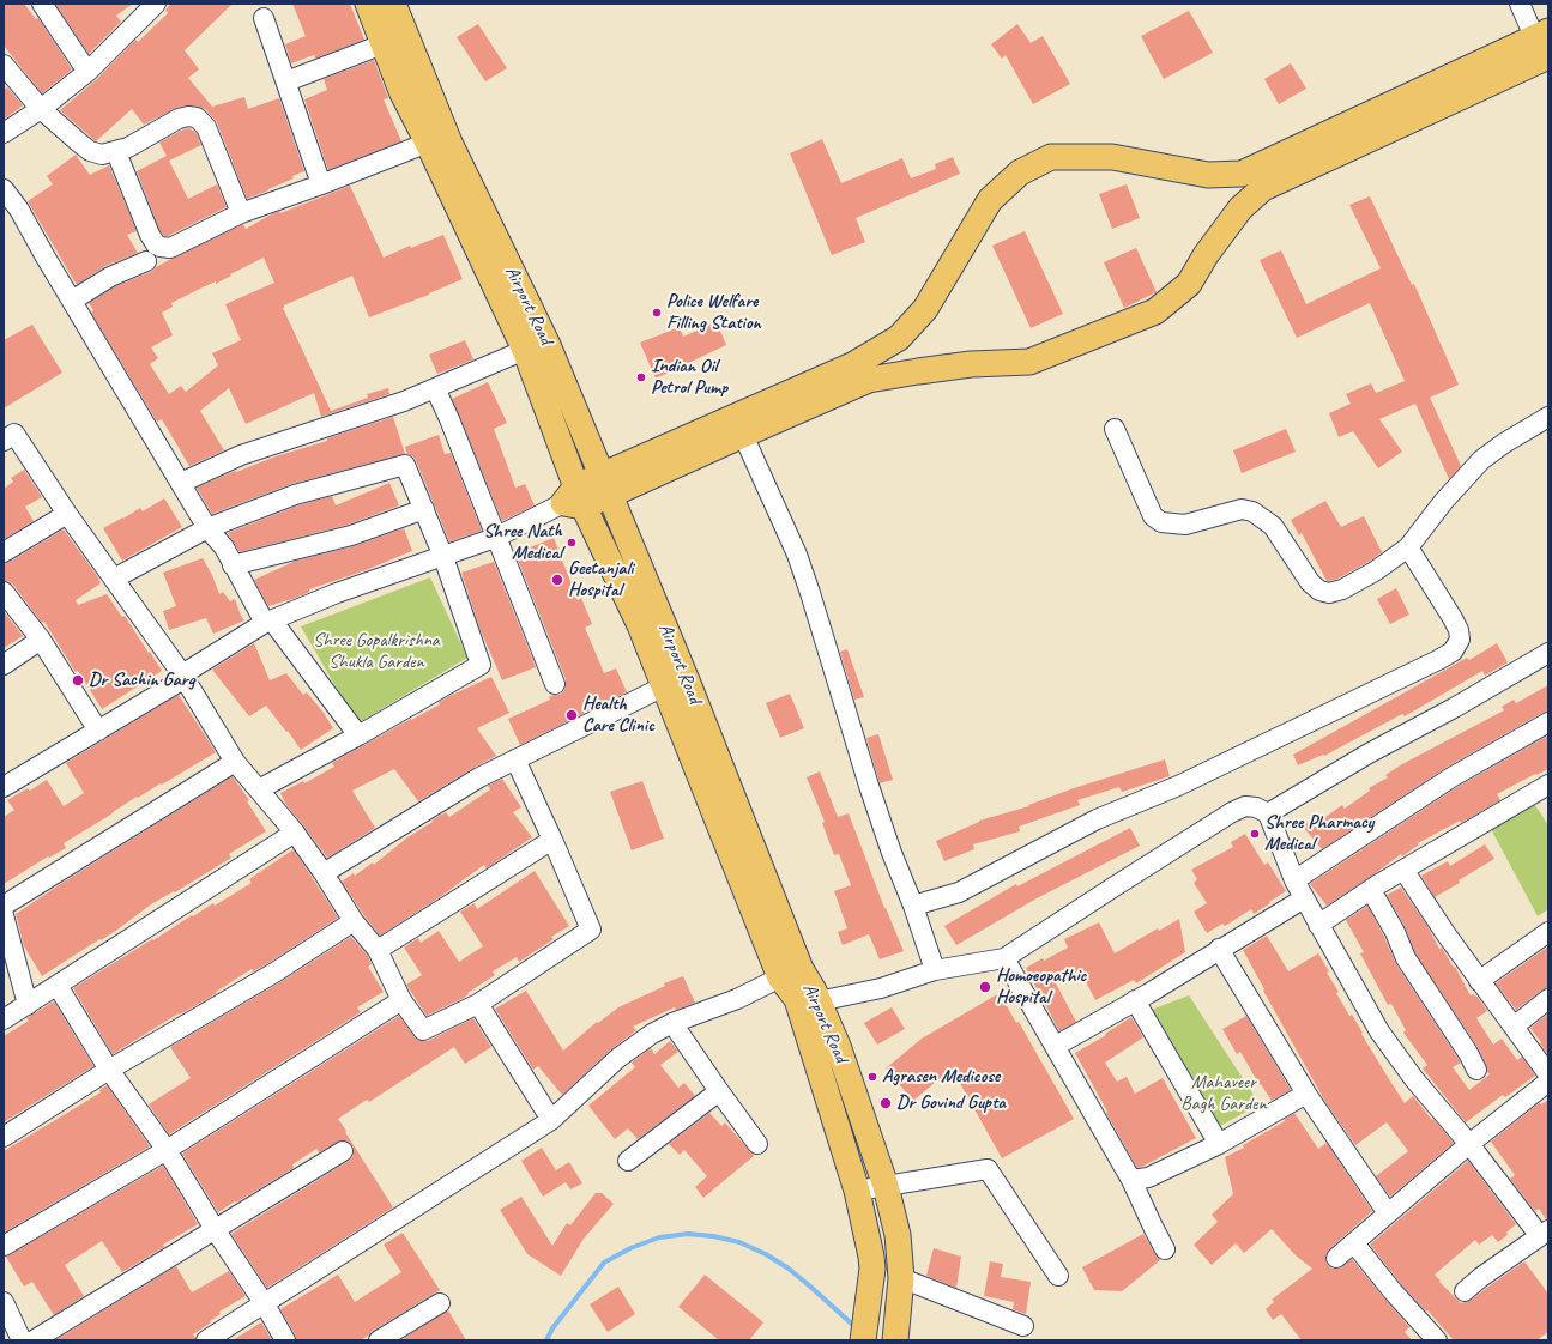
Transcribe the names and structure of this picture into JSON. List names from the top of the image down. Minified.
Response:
{"streets":{"main road":["Airport Road"]},"parks":["Shree Gopalkrishna Shukla Garden","Mahaveer Bagh Garden"],"places":["Police Welfare Filling Station","Indian Oil Petrol Pump","Shree Nath Medical","Geetanjali Hospital","Dr Sachin Garg","Health Care Clinic","Shree Pharmacy Medical","Homoeopathic Hospital","Agrasen Medicose","Dr Govind Gupta"]}
